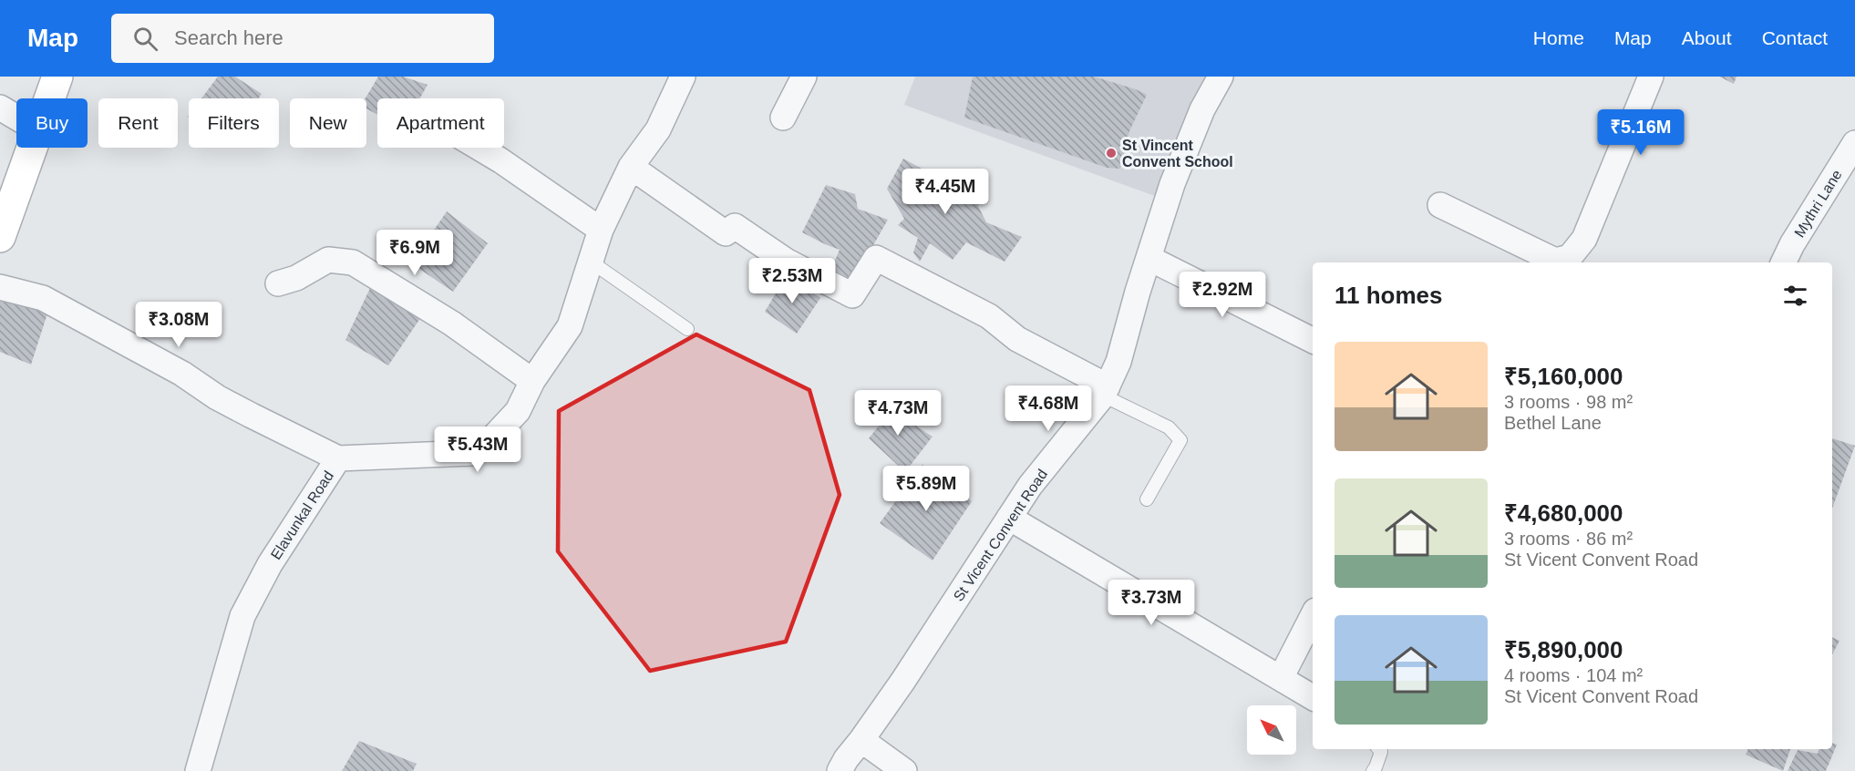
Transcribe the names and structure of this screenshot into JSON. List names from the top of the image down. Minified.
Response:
{"streets":{"street":["Mythri Lane","Elavunkal Road","St Vicent Convent Road"]},"places":["St Vincent Convent School"],"north":"top left","page":{"header":"Map","search":"Search here","nav":["Home","Map","About","Contact"],"chip":["Buy","Rent","Filters","New","Apartment"],"price":["₹5.16M","₹4.45M","₹6.9M","₹2.53M","₹2.92M","₹3.08M","₹4.68M","₹4.73M","₹5.43M","₹5.89M","₹3.73M"],"heading":"11 homes","list":[{"name":"₹5,160,000","note":"3 rooms · 98 m² · Bethel Lane"},{"name":"₹4,680,000","note":"3 rooms · 86 m² · St Vicent Convent Road"},{"name":"₹5,890,000","note":"4 rooms · 104 m² · St Vicent Convent Road"}]}}
